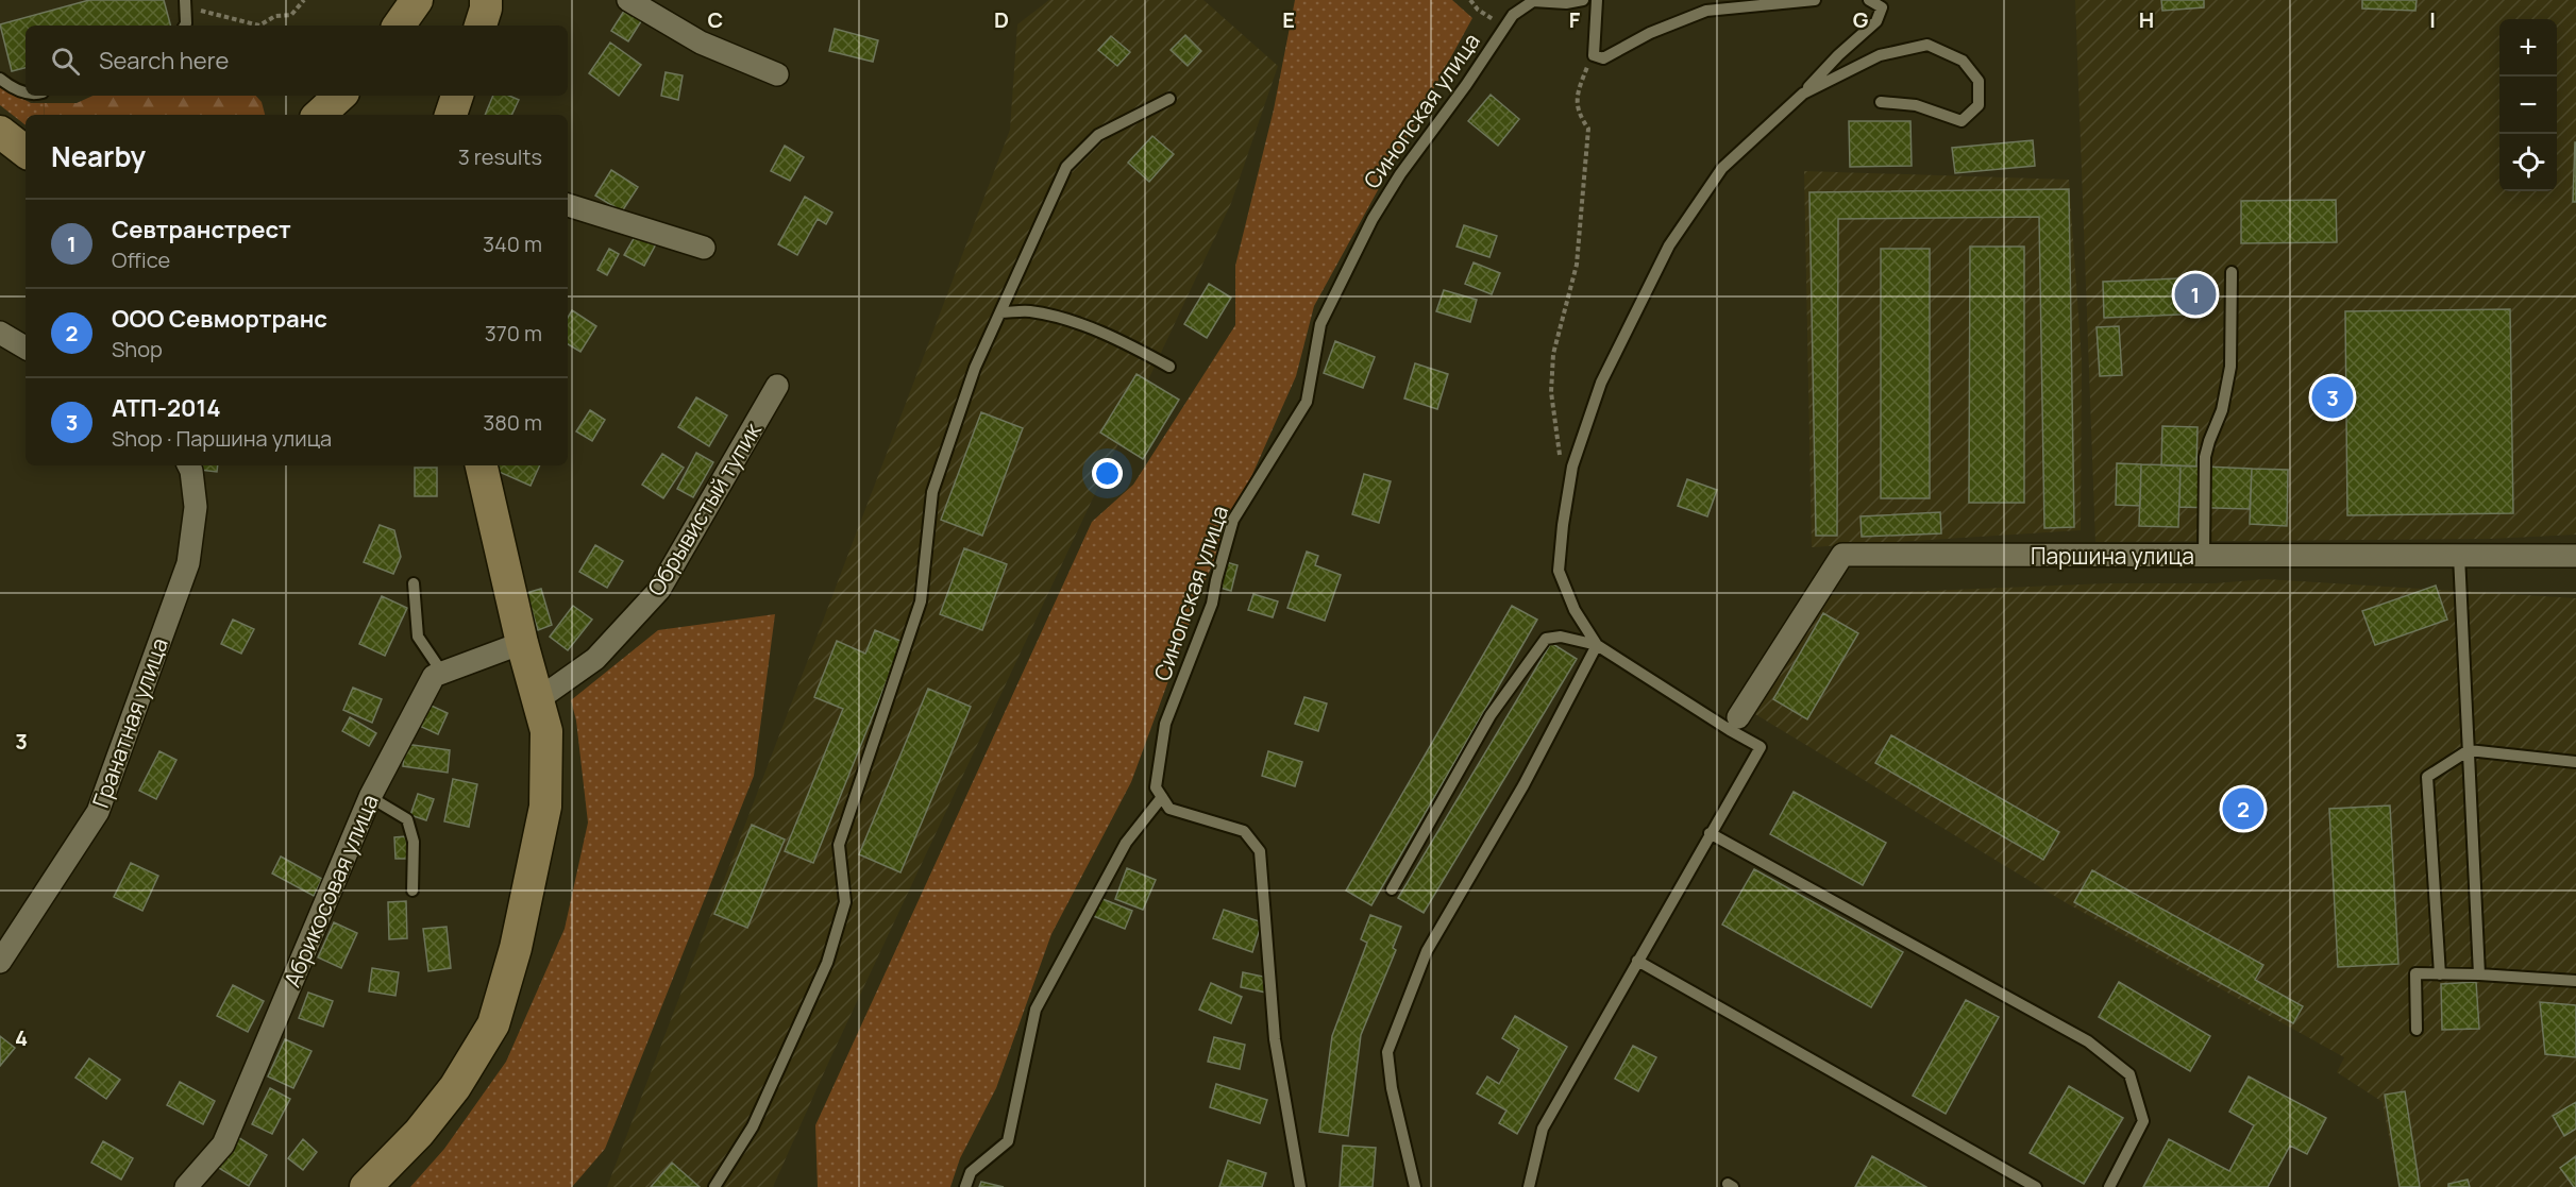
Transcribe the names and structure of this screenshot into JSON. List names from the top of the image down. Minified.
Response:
{"streets":{"street":["Обрывистый тупик","Паршина улица","Гранатная улица","Абрикосовая улица"],"lane":["Синопская улица"]},"page":{"map_buttons":["+","−"],"search":"Search here","heading":["Nearby","3 results"],"list":[{"mark":"1","name":"Севтранстрест","note":"Office","value":"340 m"},{"mark":"2","name":"ООО Севмортранс","note":"Shop","value":"370 m"},{"mark":"3","name":"АТП-2014","note":"Shop · Паршина улица","value":"380 m"}],"pins":["1","3","2"]},"grid":{"columns":["C","D","E","F","G","H","I"],"rows":["3","4"]}}
